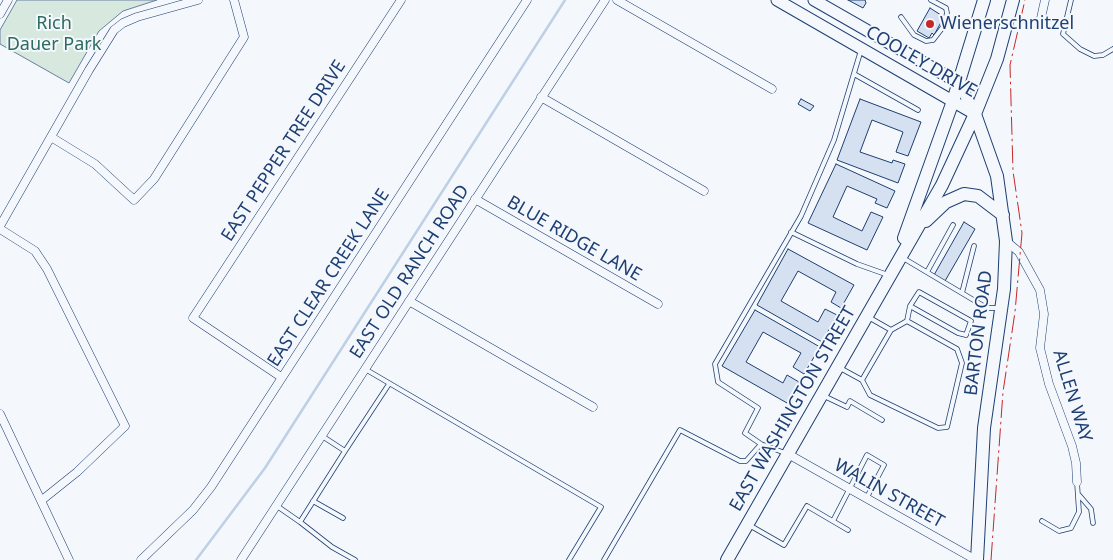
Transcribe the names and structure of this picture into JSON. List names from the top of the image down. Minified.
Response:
{"streets":{"main road":["BARTON ROAD","EAST WASHINGTON STREET"],"street":["COOLEY DRIVE","EAST PEPPER TREE DRIVE","BLUE RIDGE LANE","EAST OLD RANCH ROAD","EAST CLEAR CREEK LANE","ALLEN WAY","WALIN STREET"]},"crossings":[["COOLEY DRIVE","BARTON ROAD"],["COOLEY DRIVE","EAST WASHINGTON STREET"],["EAST PEPPER TREE DRIVE","EAST CLEAR CREEK LANE"],["BLUE RIDGE LANE","EAST OLD RANCH ROAD"],["BARTON ROAD","ALLEN WAY"],["BARTON ROAD","EAST WASHINGTON STREET"],["BARTON ROAD","WALIN STREET"],["EAST WASHINGTON STREET","WALIN STREET"]],"parks":["Rich Dauer Park"],"places":["Wienerschnitzel"]}
